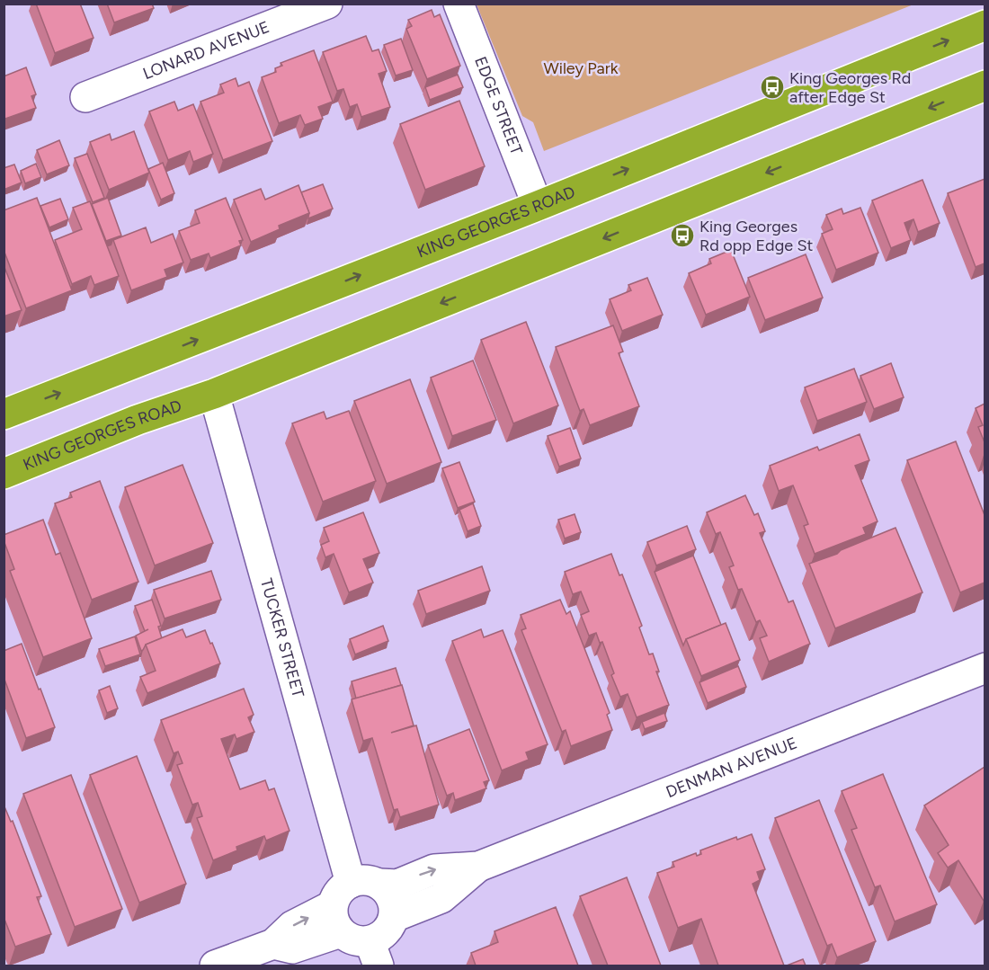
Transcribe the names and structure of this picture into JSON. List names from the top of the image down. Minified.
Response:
{"streets":{"highway":["KING GEORGES ROAD"],"street":["LONARD AVENUE","EDGE STREET","TUCKER STREET","DENMAN AVENUE"]},"crossings":[["EDGE STREET","KING GEORGES ROAD"],["KING GEORGES ROAD","TUCKER STREET"],["TUCKER STREET","DENMAN AVENUE"]],"parks":["Wiley Park"],"places":{"bus stop":["King Georges Rd after Edge St","King Georges Rd opp Edge St"]}}
